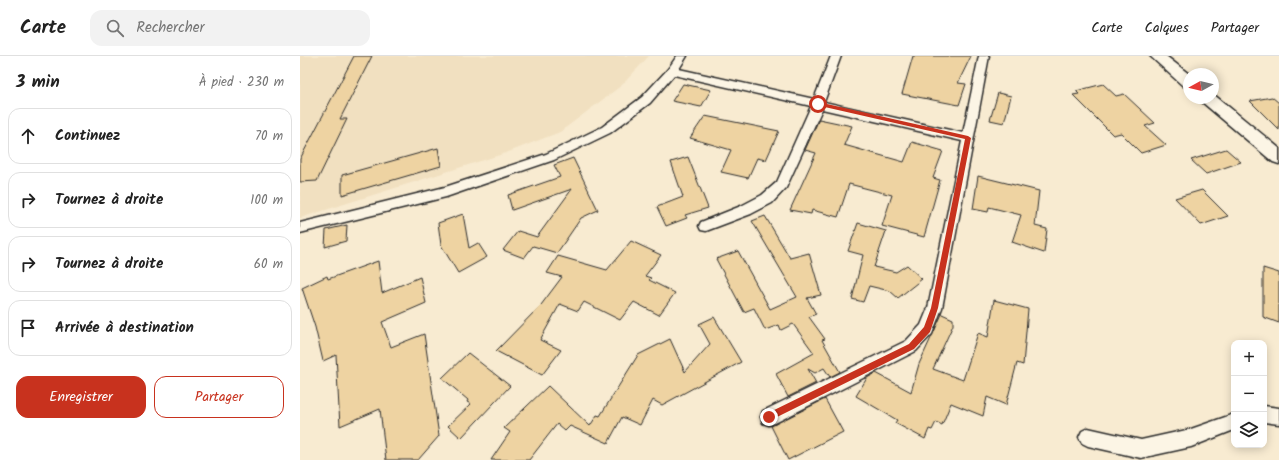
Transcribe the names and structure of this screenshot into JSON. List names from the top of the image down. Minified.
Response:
{"north":"left","page":{"header":"Carte","search":"Rechercher","nav":["Carte","Calques","Partager"],"heading":["3 min","À pied · 230 m"],"list":[["Continuez","70 m"],["Tournez à droite","100 m"],["Tournez à droite","60 m"],"Arrivée à destination"],"map_buttons":["+","−"],"buttons":["Enregistrer","Partager"]}}
